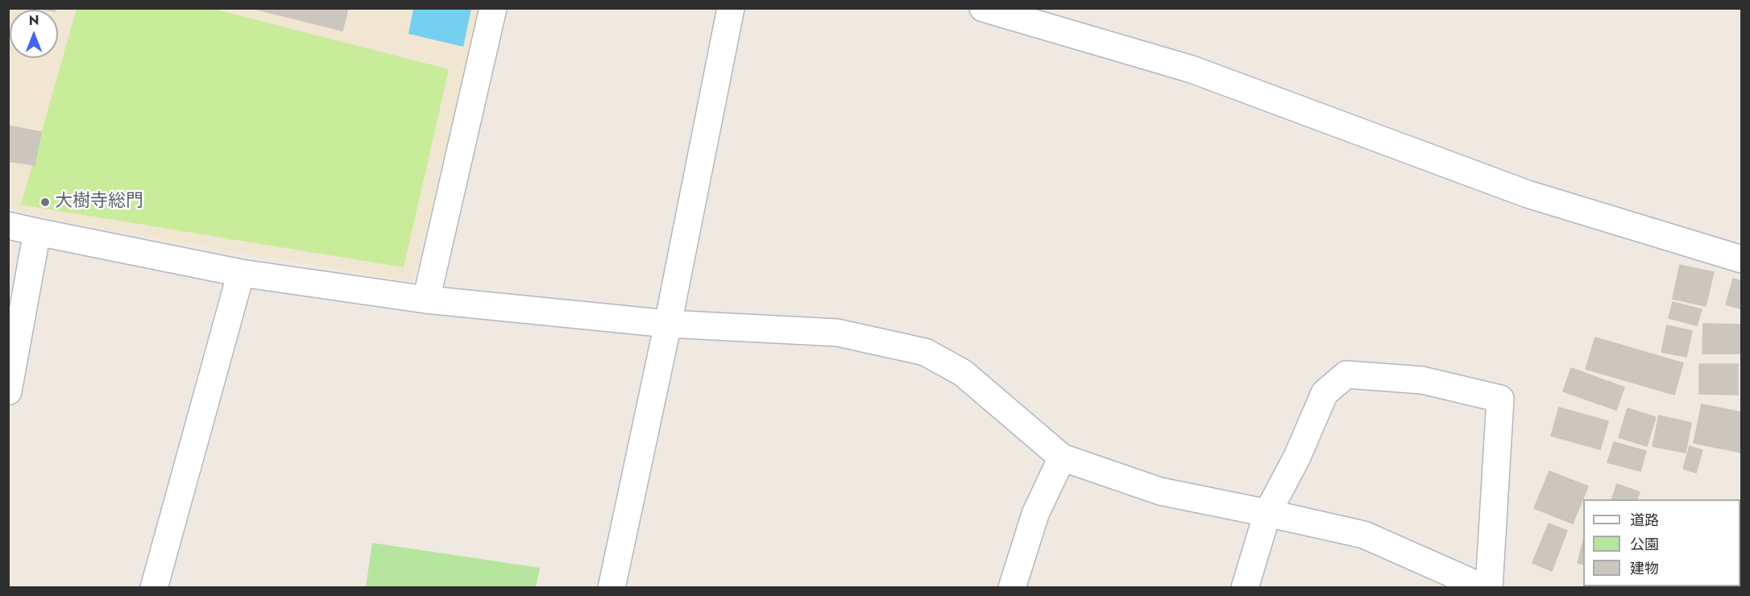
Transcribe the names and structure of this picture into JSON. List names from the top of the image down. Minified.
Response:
{"places":["大樹寺総門"],"legend":["道路","公園","建物"],"north":"top"}
